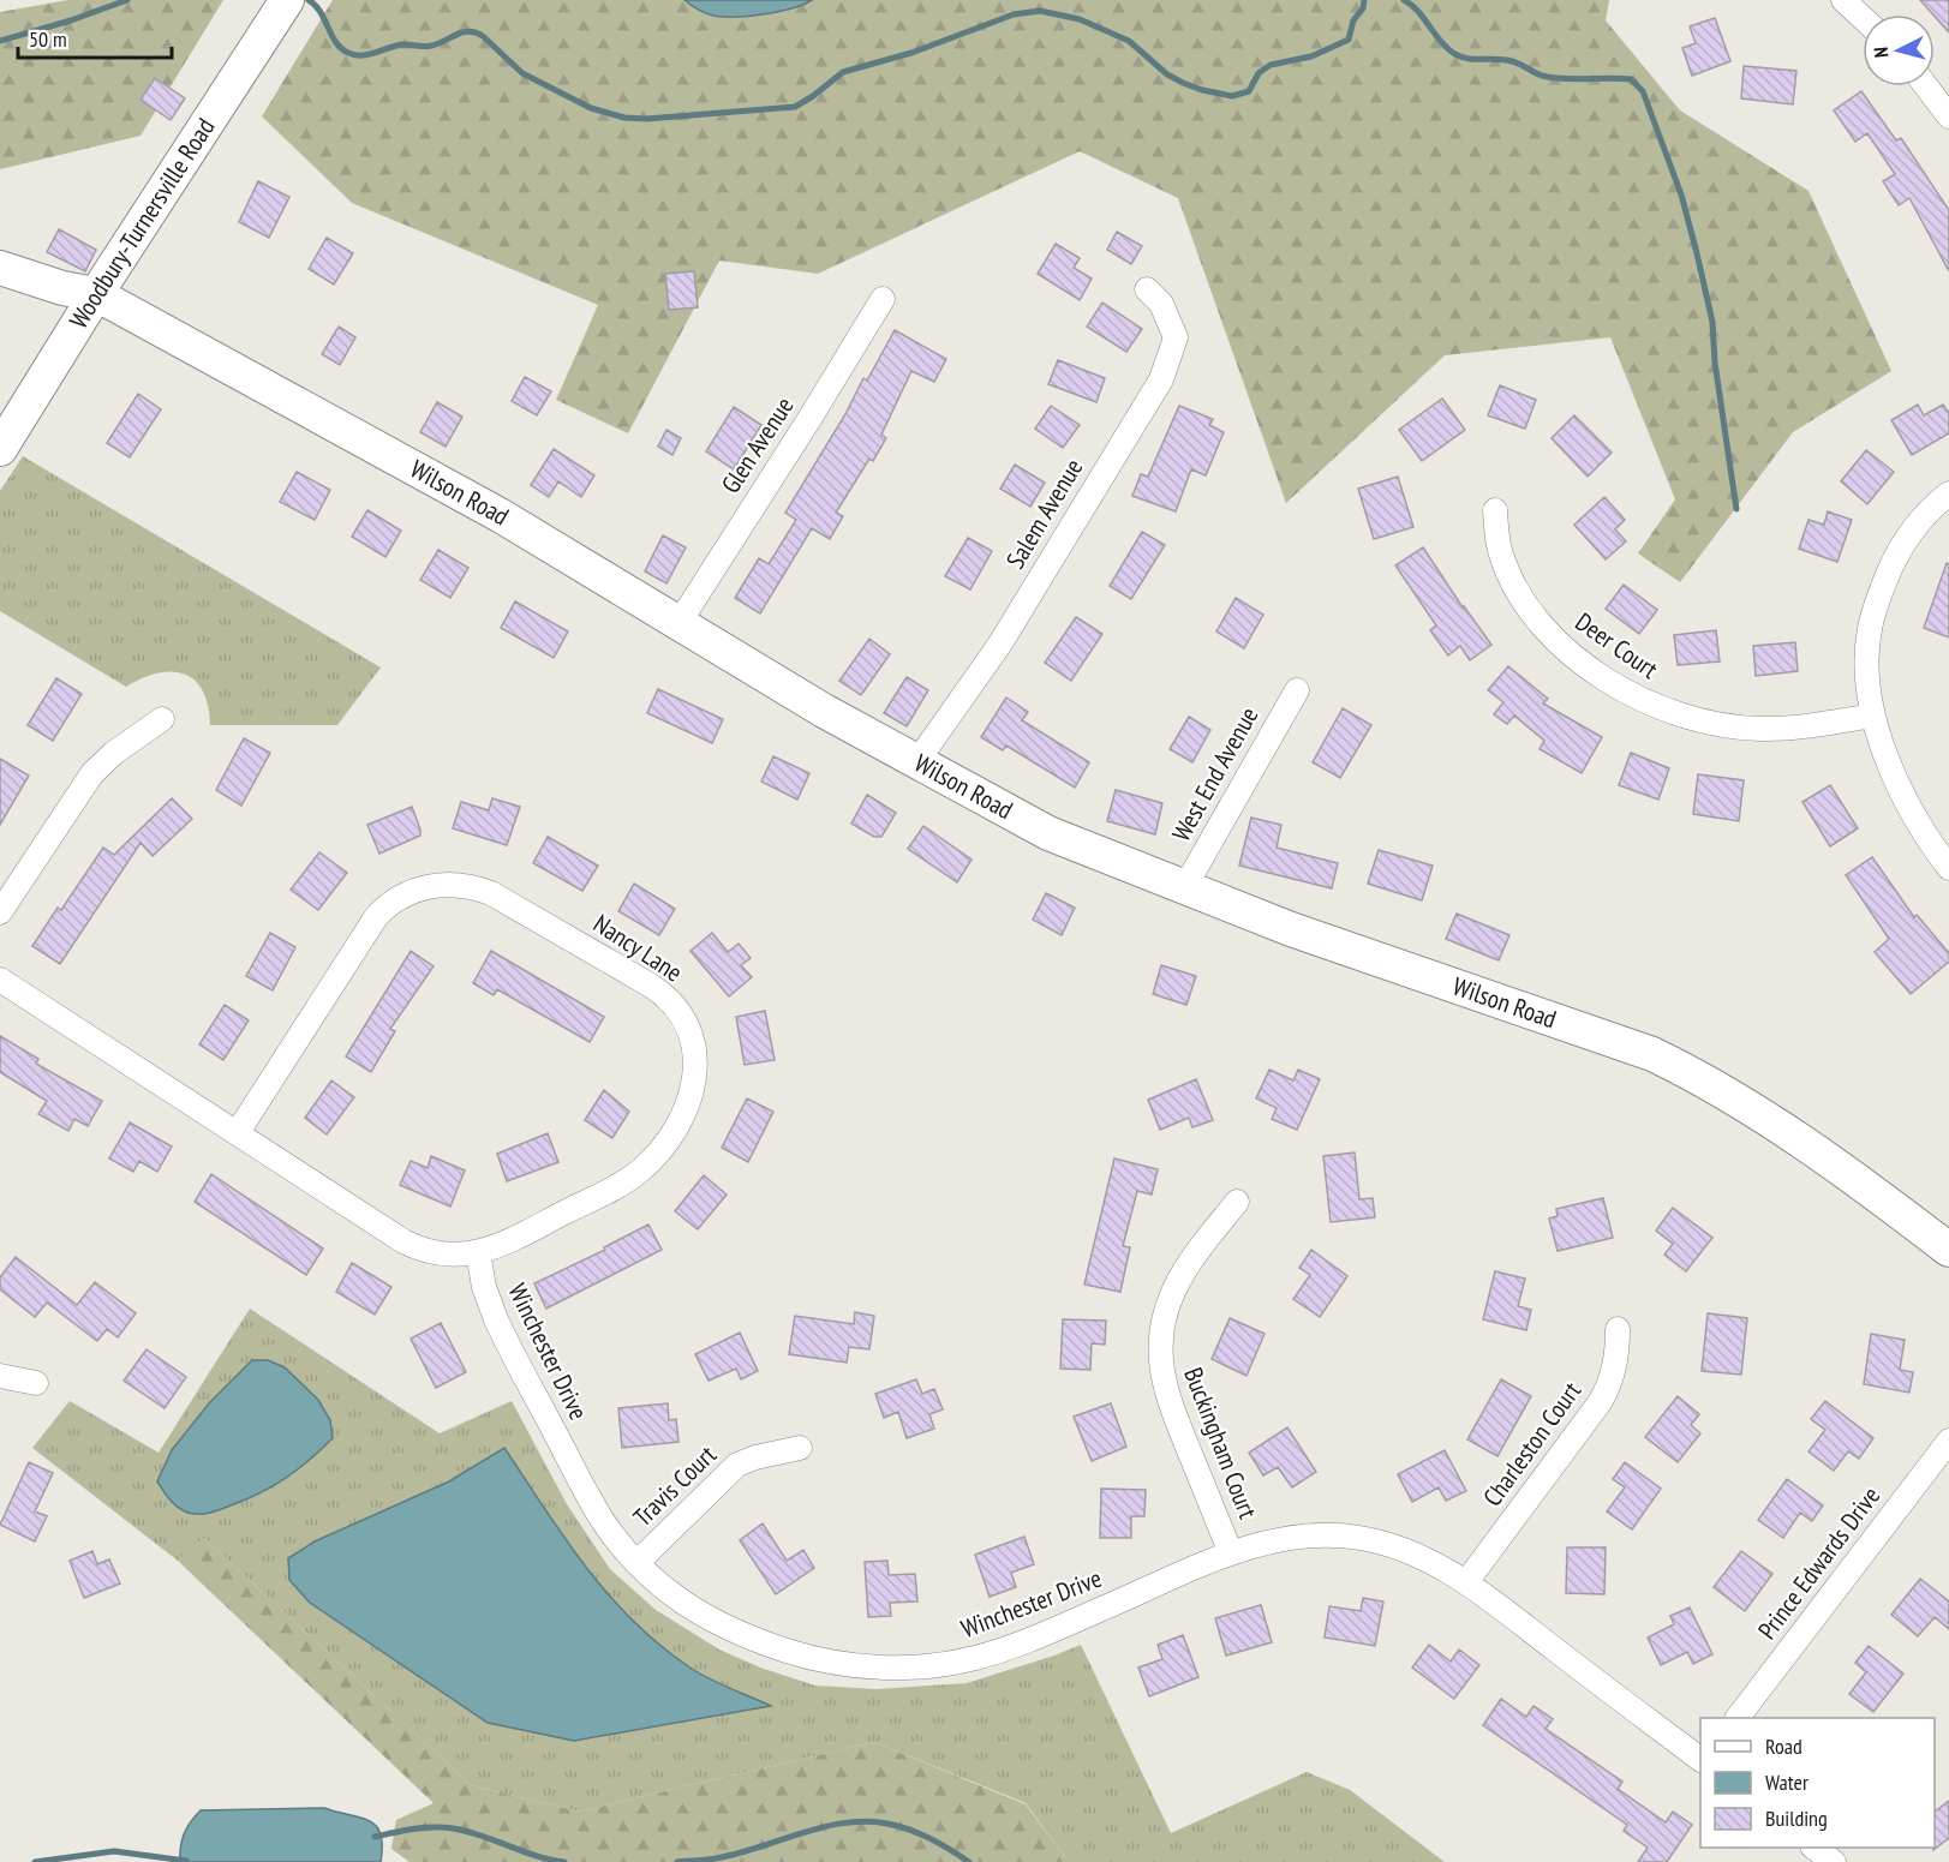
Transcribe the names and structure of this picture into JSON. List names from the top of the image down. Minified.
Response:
{"streets":{"street":["Woodbury-Turnersville Road","Glen Avenue","Wilson Road","Salem Avenue","Deer Court","West End Avenue","Nancy Lane","Winchester Drive","Buckingham Court","Charleston Court","Travis Court","Prince Edwards Drive"]},"crossings":[["Woodbury-Turnersville Road","Wilson Road"],["Glen Avenue","Wilson Road"],["Wilson Road","Salem Avenue"],["Wilson Road","West End Avenue"],["Nancy Lane","Winchester Drive"],["Winchester Drive","Buckingham Court"],["Winchester Drive","Charleston Court"],["Winchester Drive","Travis Court"]],"legend":["Road","Water","Building"],"scale_bar":"50 m","north":"left"}
